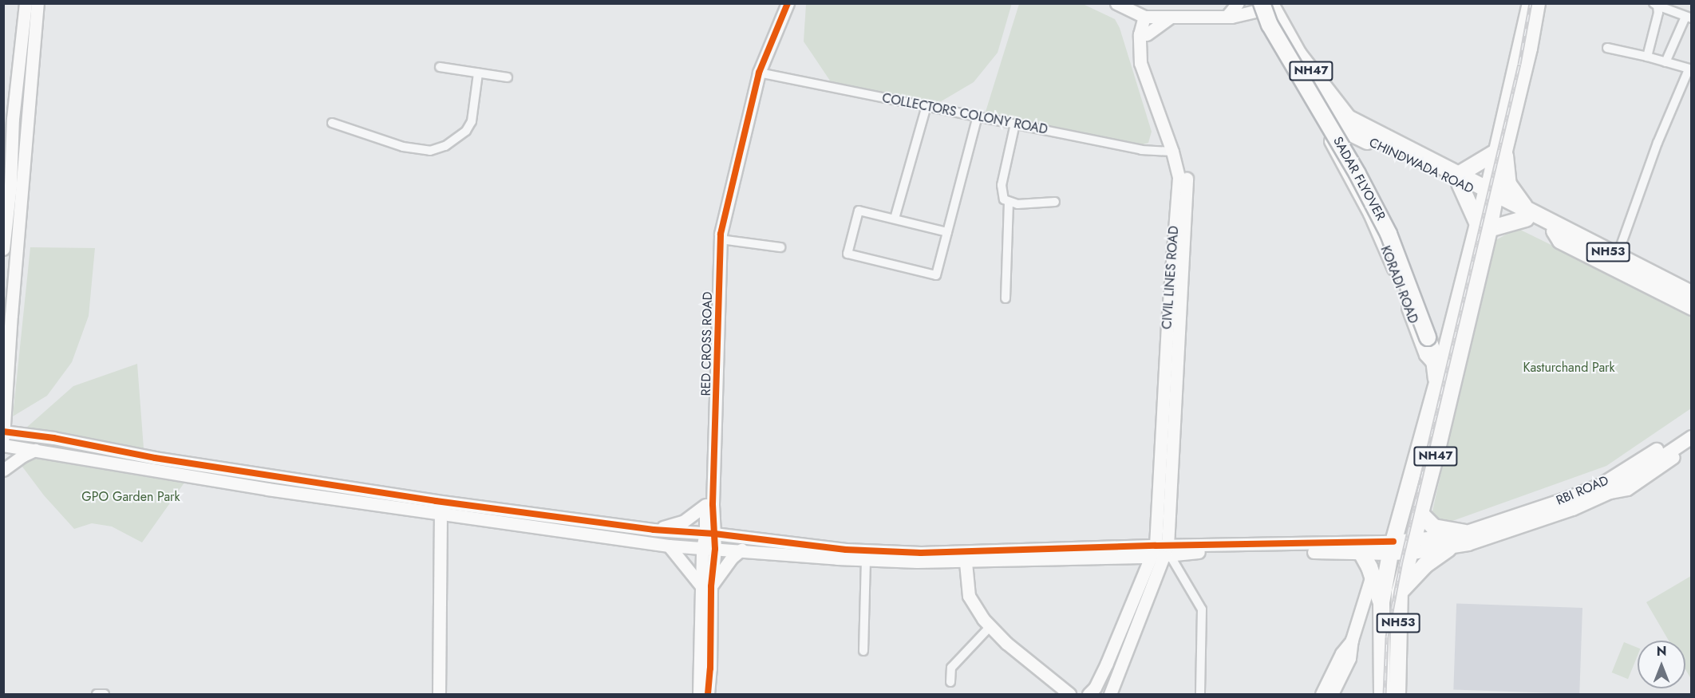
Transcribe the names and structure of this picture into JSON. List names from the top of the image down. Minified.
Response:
{"streets":{"highway":["NH47","CHINDWADA ROAD","SADAR FLYOVER","NH53"],"main road":["KORADI ROAD","RBI ROAD"],"street":["COLLECTORS COLONY ROAD","CIVIL LINES ROAD","RED CROSS ROAD"]},"crossings":[["NH47","CHINDWADA ROAD"],["NH47","SADAR FLYOVER"],["NH47","NH53"],["NH47","KORADI ROAD"],["NH47","RBI ROAD"],["COLLECTORS COLONY ROAD","CIVIL LINES ROAD"],["COLLECTORS COLONY ROAD","RED CROSS ROAD"],["CHINDWADA ROAD","NH53"],["SADAR FLYOVER","KORADI ROAD"],["NH53","RBI ROAD"]],"parks":["Kasturchand Park","GPO Garden Park"],"north":"top"}
